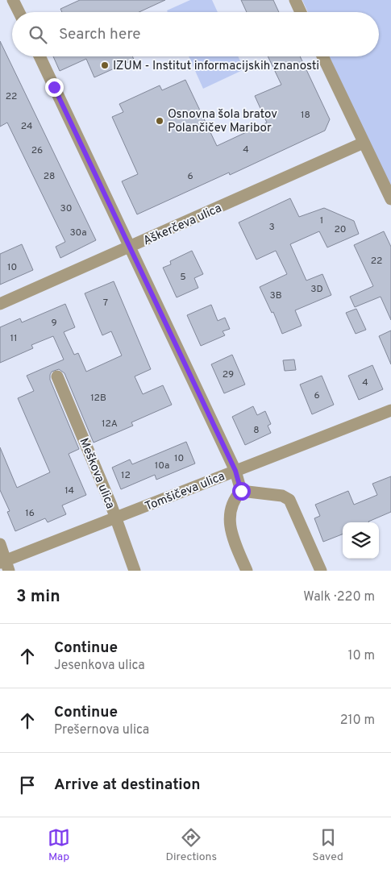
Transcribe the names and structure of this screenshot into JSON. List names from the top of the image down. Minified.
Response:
{"streets":{"street":["Aškerčeva ulica","Meškova ulica","Tomšičeva ulica"]},"crossings":[["Meškova ulica","Tomšičeva ulica"]],"places":["IZUM - Institut informacijskih znanosti","Osnovna šola bratov Polančičev Maribor"],"house_numbers":["22","18","24","4","26","28","6","30","1","3","20","30a","22","10","5","3D","3B","7","9","11","29","4","6","12B","12A","8","10","10a","12","14","16"],"page":{"search":"Search here","heading":["3 min","Walk · 220 m"],"list":[["Continue","Jesenkova ulica","10 m"],["Continue","Prešernova ulica","210 m"],"Arrive at destination"],"nav":["Map","Directions","Saved"]}}
